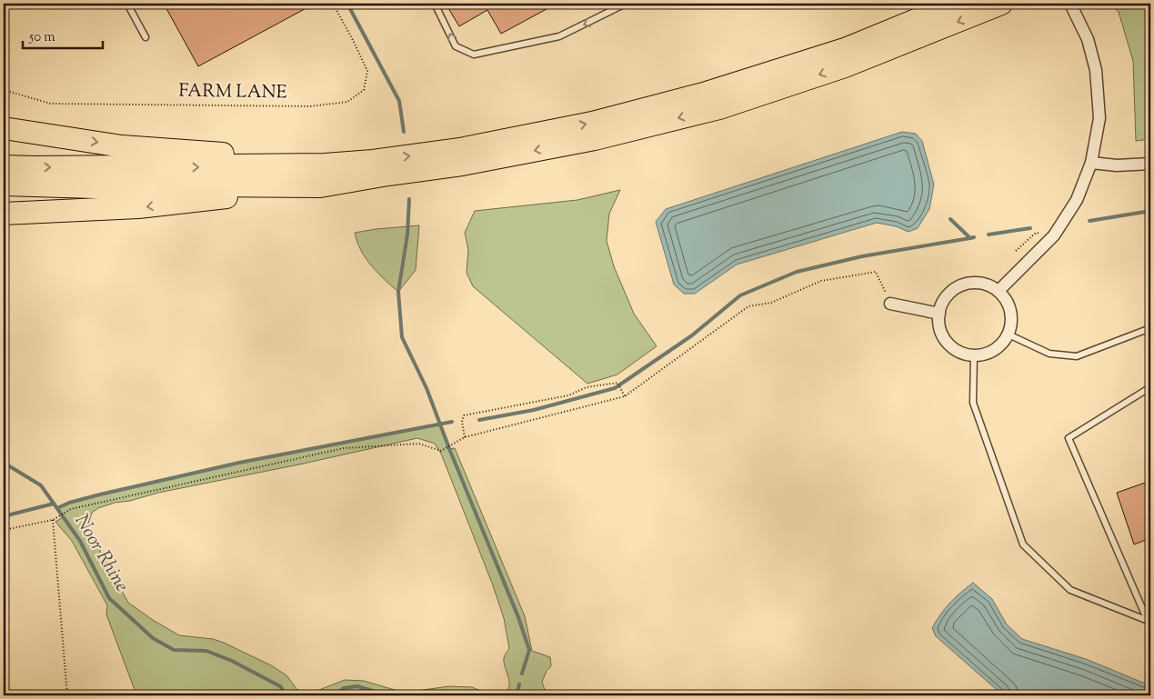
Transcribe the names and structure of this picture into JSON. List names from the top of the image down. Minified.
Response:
{"streets":{"path":["FARM LANE"]},"water":["Noor Rhine"],"scale_bar":"50 m"}
